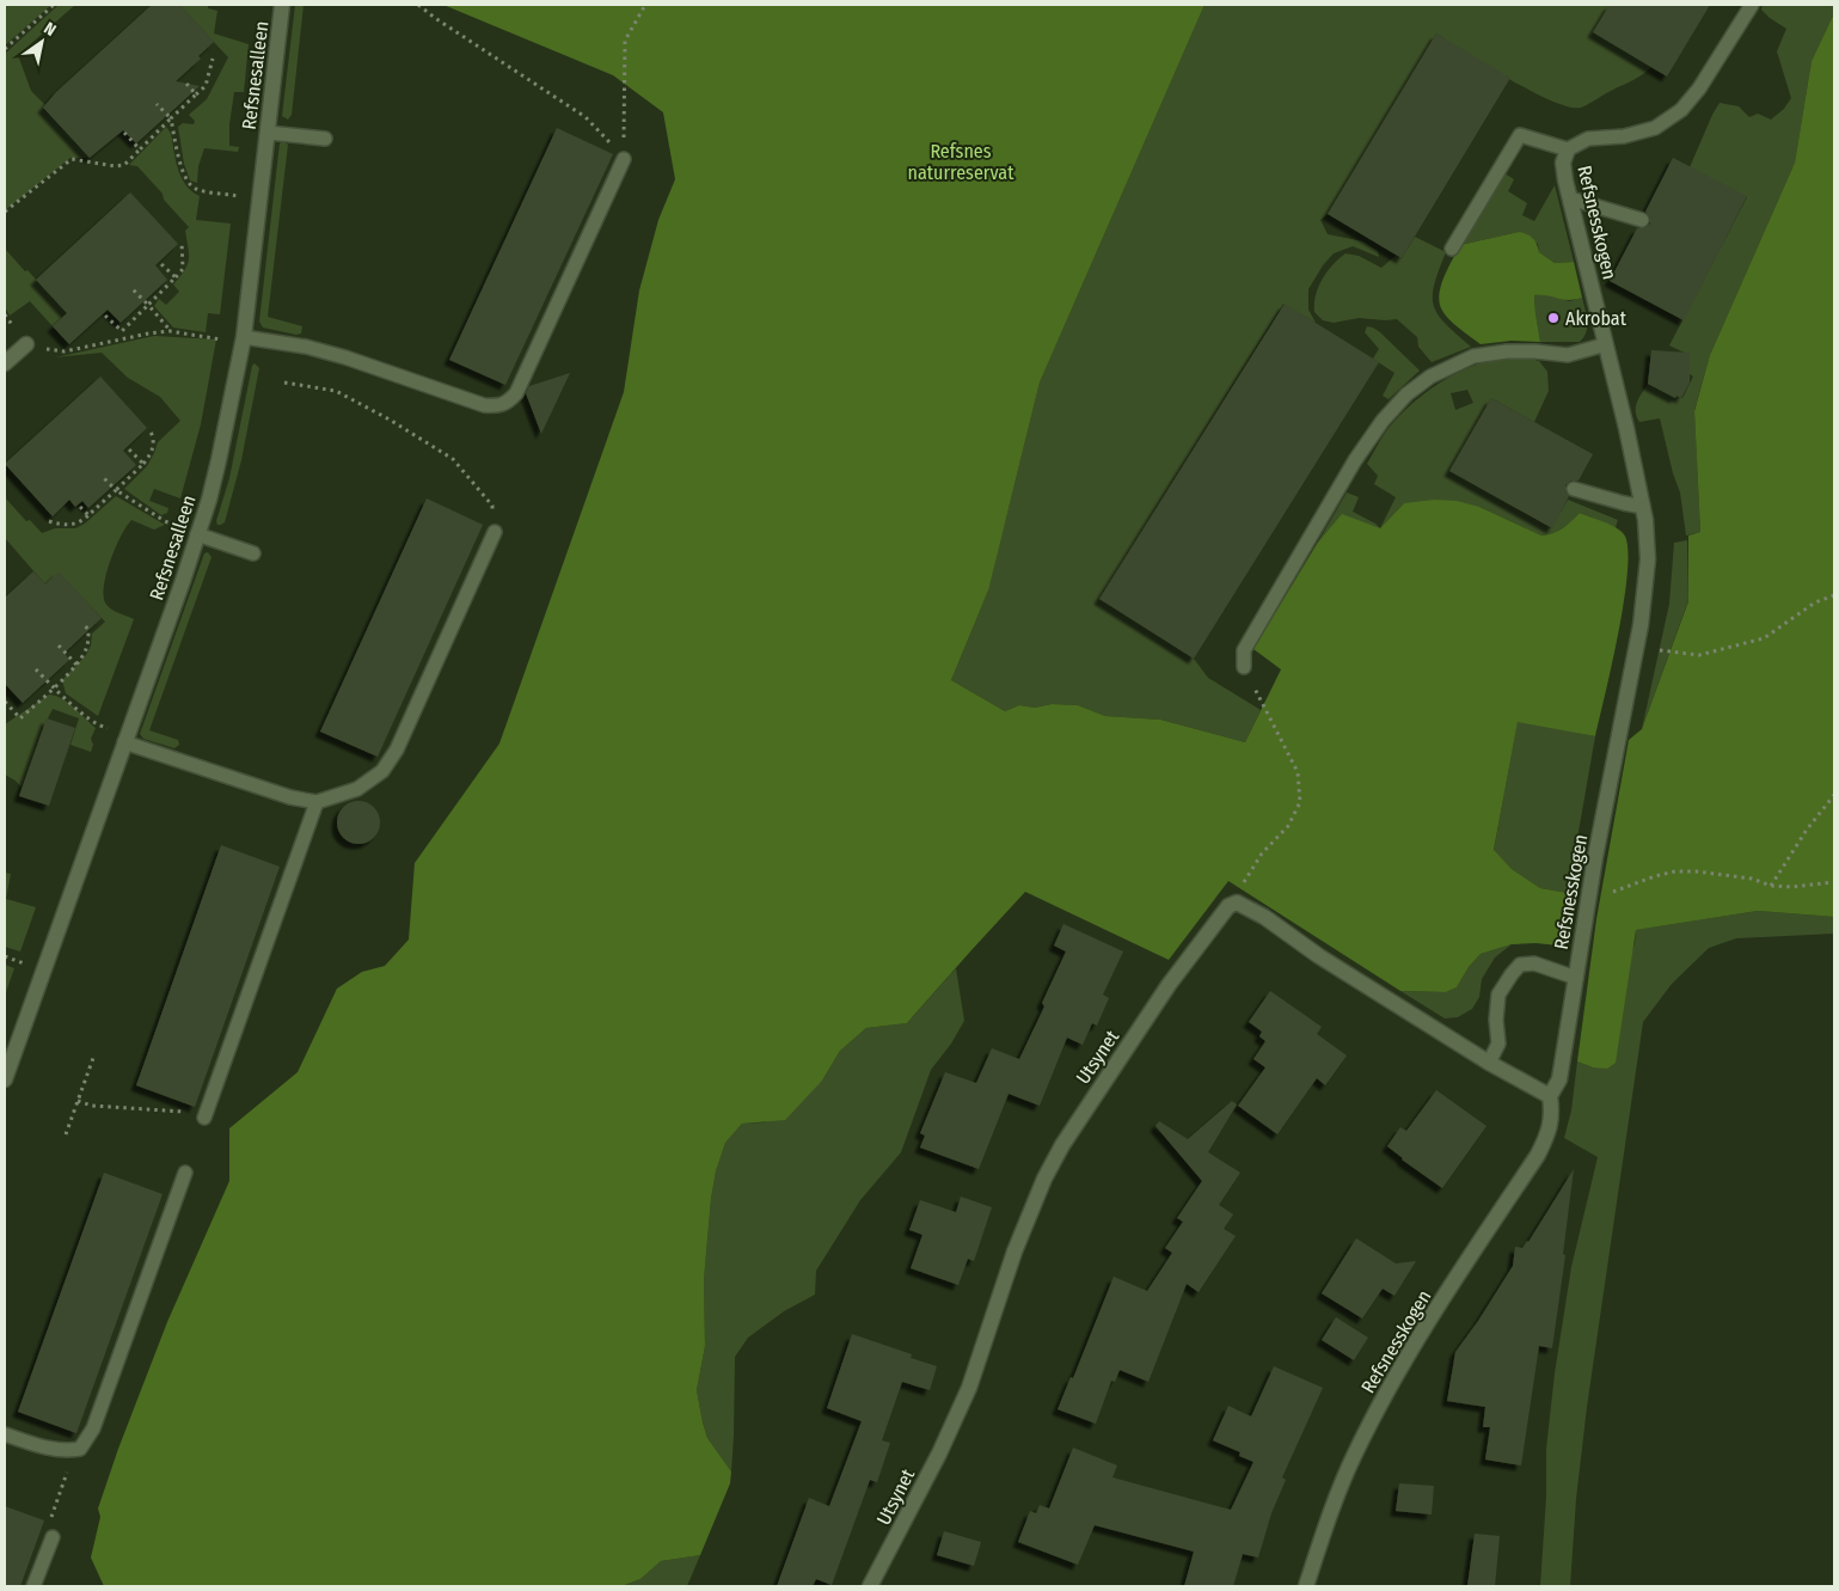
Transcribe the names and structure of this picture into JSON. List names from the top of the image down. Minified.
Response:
{"streets":{"street":["Refsnesalleen","Refsnesskogen","Utsynet"]},"parks":["Refsnes naturreservat"],"places":["Akrobat"],"north":"top right"}
